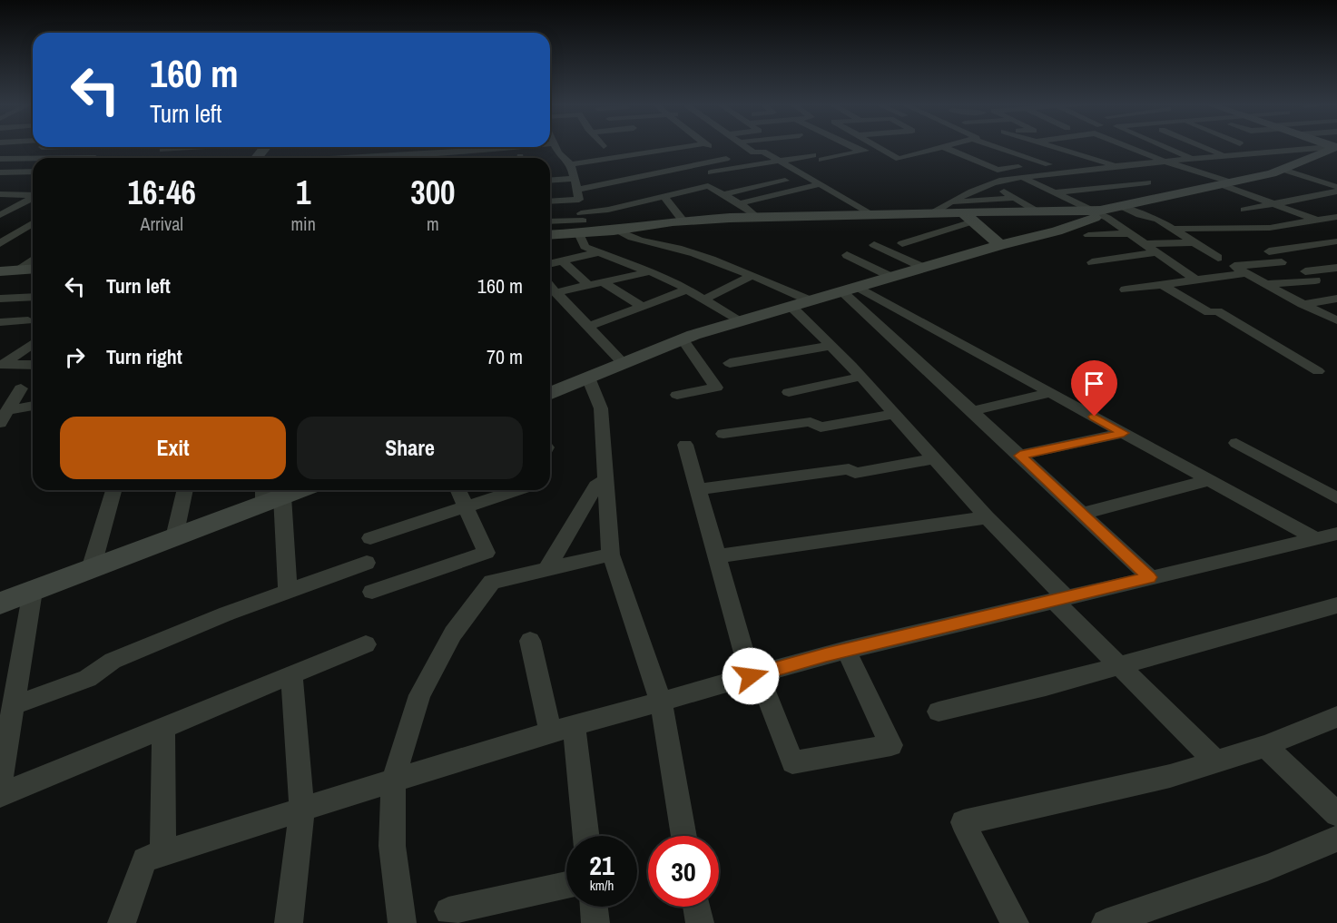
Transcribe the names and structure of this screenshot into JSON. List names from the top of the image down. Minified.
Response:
{"page":{"turn":["160 m","Turn left"],"eta":["16:46","Arrival","1","min","300","m"],"list":[{"name":"Turn left","value":"160 m"},{"name":"Turn right","value":"70 m"}],"buttons":["Exit","Share"],"speed":"21 km/h","limit":"30"}}
